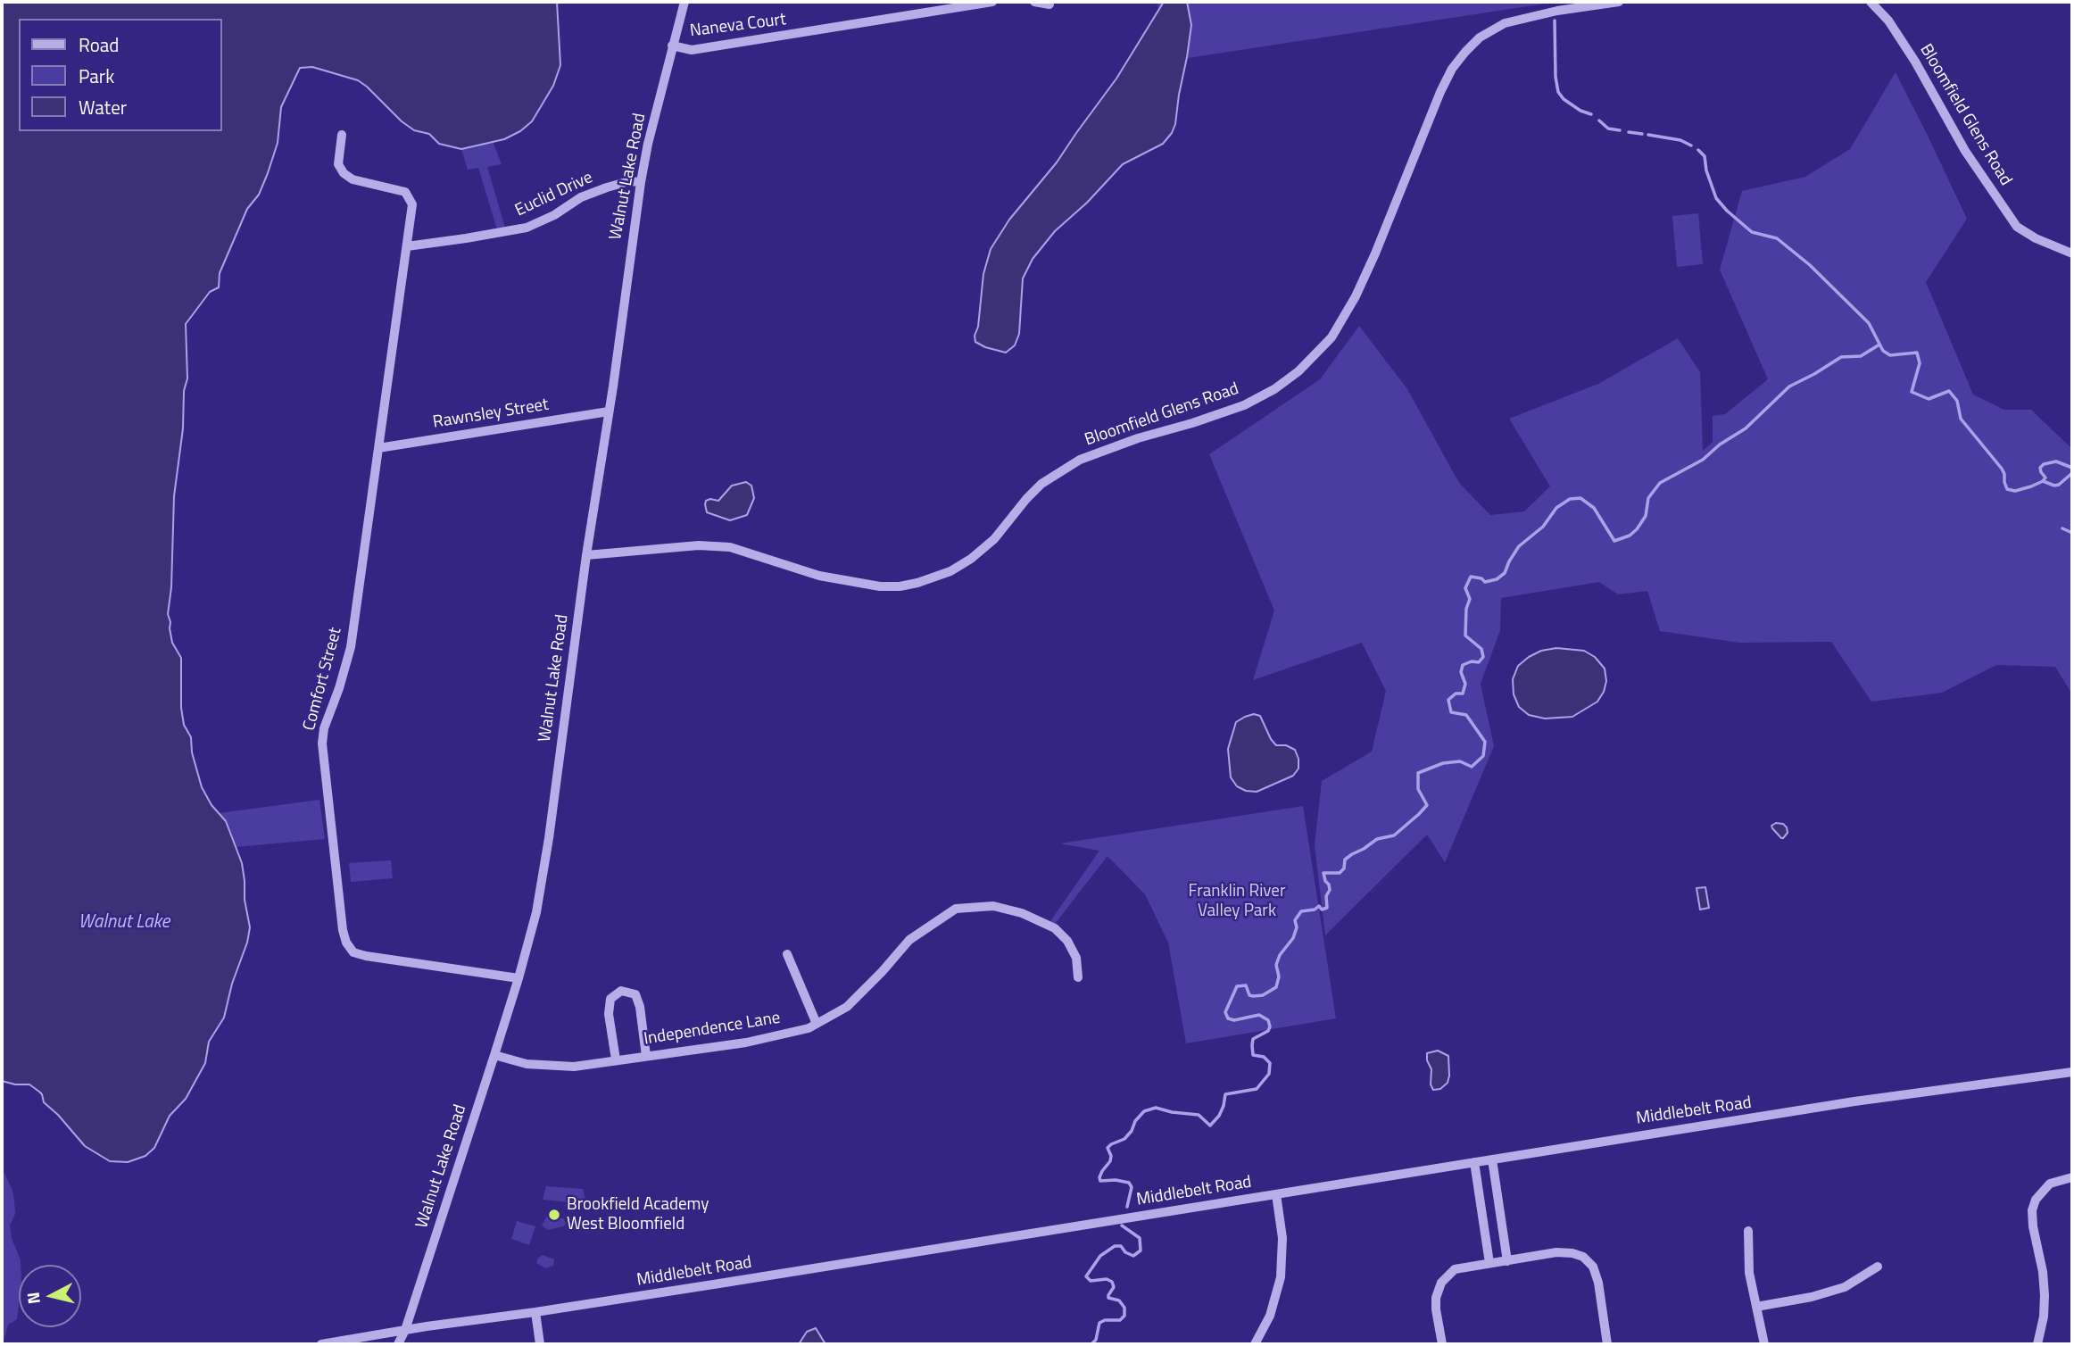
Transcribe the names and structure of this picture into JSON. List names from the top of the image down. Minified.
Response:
{"streets":{"street":["Naneva Court","Bloomfield Glens Road","Walnut Lake Road","Euclid Drive","Rawnsley Street","Comfort Street","Independence Lane","Middlebelt Road"]},"crossings":[["Naneva Court","Walnut Lake Road"],["Bloomfield Glens Road","Walnut Lake Road"],["Walnut Lake Road","Euclid Drive"],["Walnut Lake Road","Rawnsley Street"],["Walnut Lake Road","Comfort Street"],["Walnut Lake Road","Independence Lane"],["Walnut Lake Road","Middlebelt Road"],["Euclid Drive","Comfort Street"],["Rawnsley Street","Comfort Street"]],"water":["Walnut Lake"],"parks":["Franklin River Valley Park"],"places":["Brookfield Academy West Bloomfield"],"legend":["Road","Park","Water"],"north":"left"}
